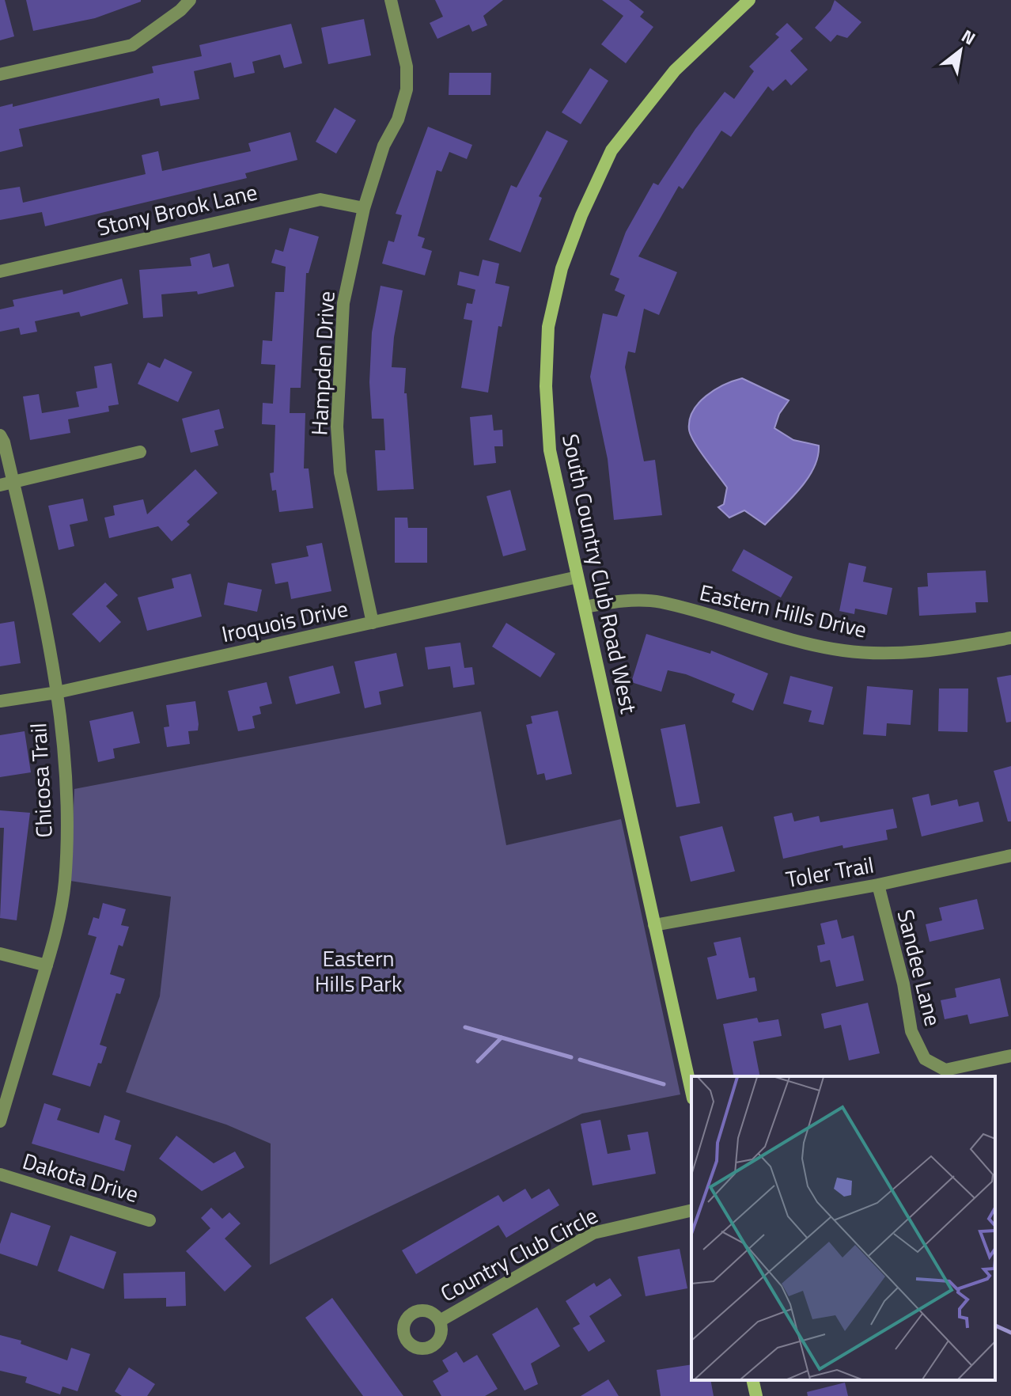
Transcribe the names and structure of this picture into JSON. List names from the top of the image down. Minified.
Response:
{"streets":{"street":["Stony Brook Lane","Hampden Drive","South Country Club Road West","Eastern Hills Drive","Iroquois Drive","Chicosa Trail","Toler Trail","Sandee Lane","Dakota Drive","Country Club Circle"]},"crossings":[["Stony Brook Lane","Hampden Drive"],["Hampden Drive","Iroquois Drive"],["South Country Club Road West","Eastern Hills Drive"],["South Country Club Road West","Iroquois Drive"],["South Country Club Road West","Toler Trail"],["Iroquois Drive","Chicosa Trail"],["Toler Trail","Sandee Lane"]],"parks":["Eastern Hills Park"],"north":"top right"}
